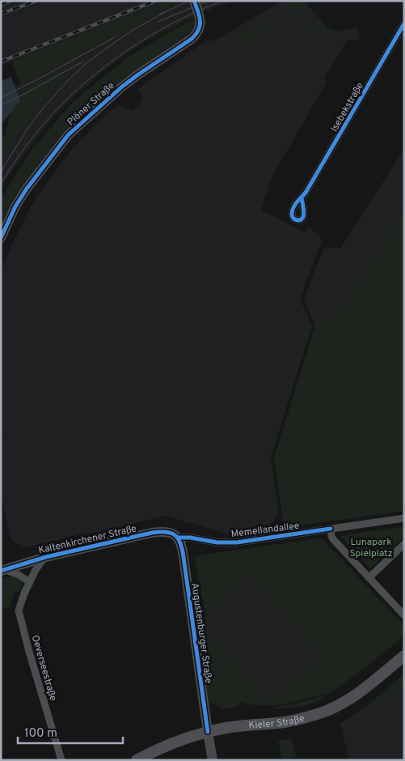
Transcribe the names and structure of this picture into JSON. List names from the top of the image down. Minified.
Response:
{"streets":{"main road":["Kieler Straße"],"street":["Plöner Straße","Isebekstraße","Memellandallee","Kaltenkirchener Straße","Augustenburger Straße","Oeverseestraße"]},"crossings":[["Memellandallee","Kaltenkirchener Straße"],["Memellandallee","Augustenburger Straße"],["Kaltenkirchener Straße","Augustenburger Straße"],["Kaltenkirchener Straße","Oeverseestraße"],["Augustenburger Straße","Kieler Straße"]],"parks":["Lunapark Spielplatz"],"scale_bar":"100 m"}
